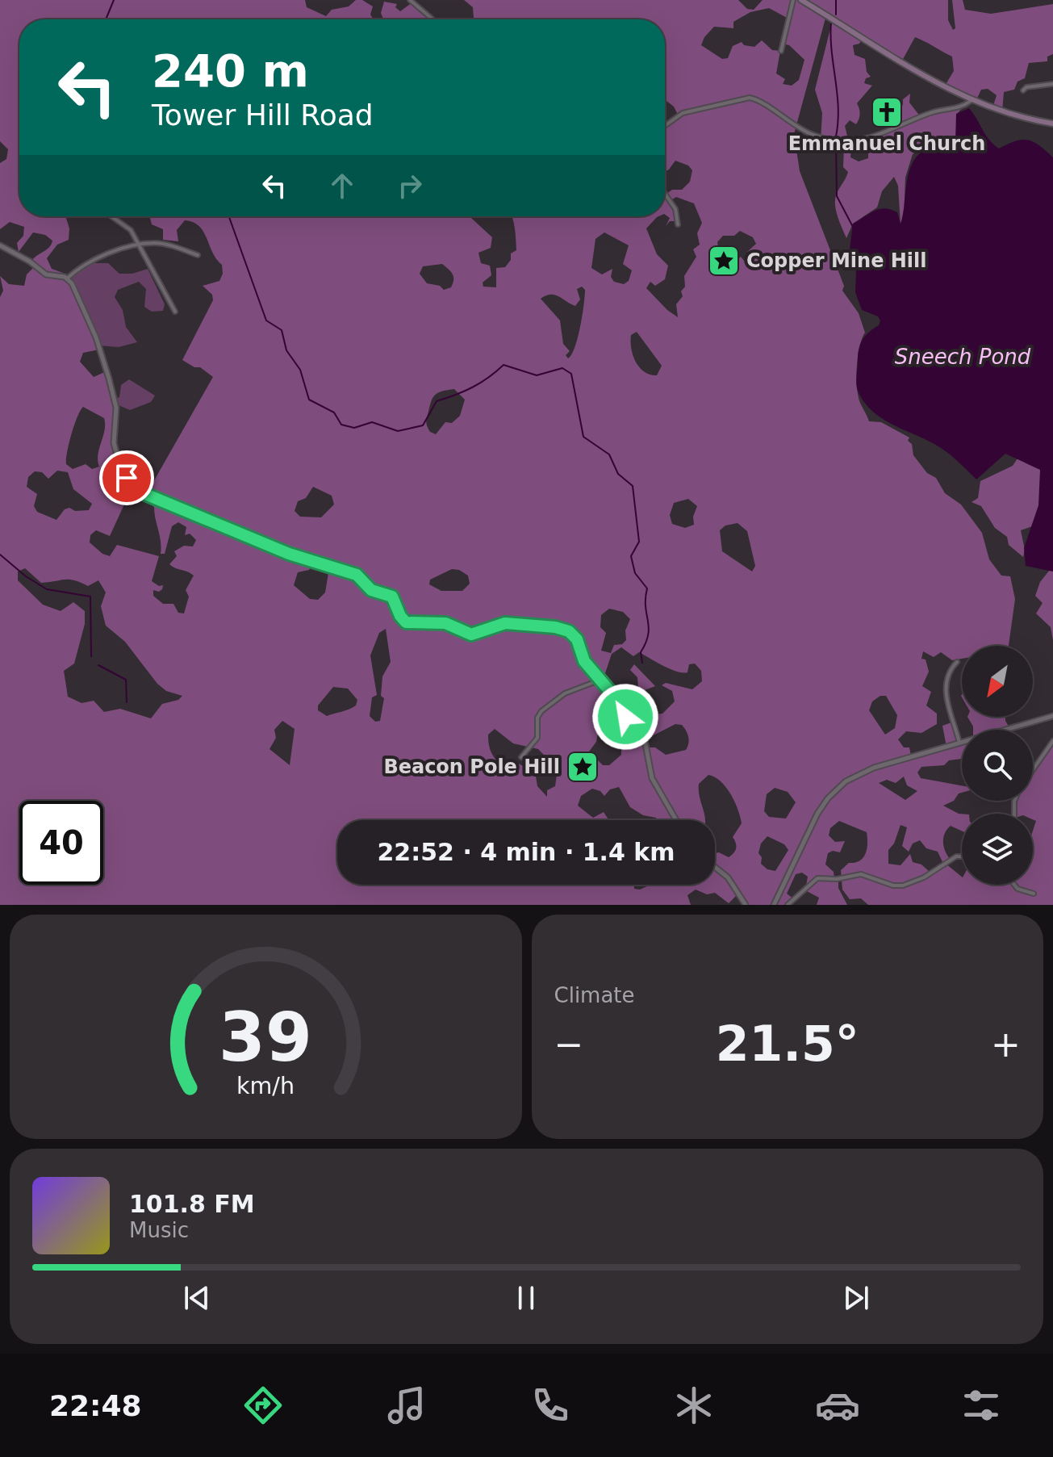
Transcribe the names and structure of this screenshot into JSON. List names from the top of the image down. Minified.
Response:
{"water":["Sneech Pond"],"places":{"church":["Emmanuel Church"],"place":["Copper Mine Hill","Beacon Pole Hill"]},"north":"bottom left","page":{"turn":["240 m","Tower Hill Road"],"limit":"40","trip":"22:52 · 4 min · 1.4 km","tile":"Climate","heat":["−","21.5°","+"],"song":["101.8 FM","Music"],"tabs":"22:48","gauge":["39","km/h"]}}
